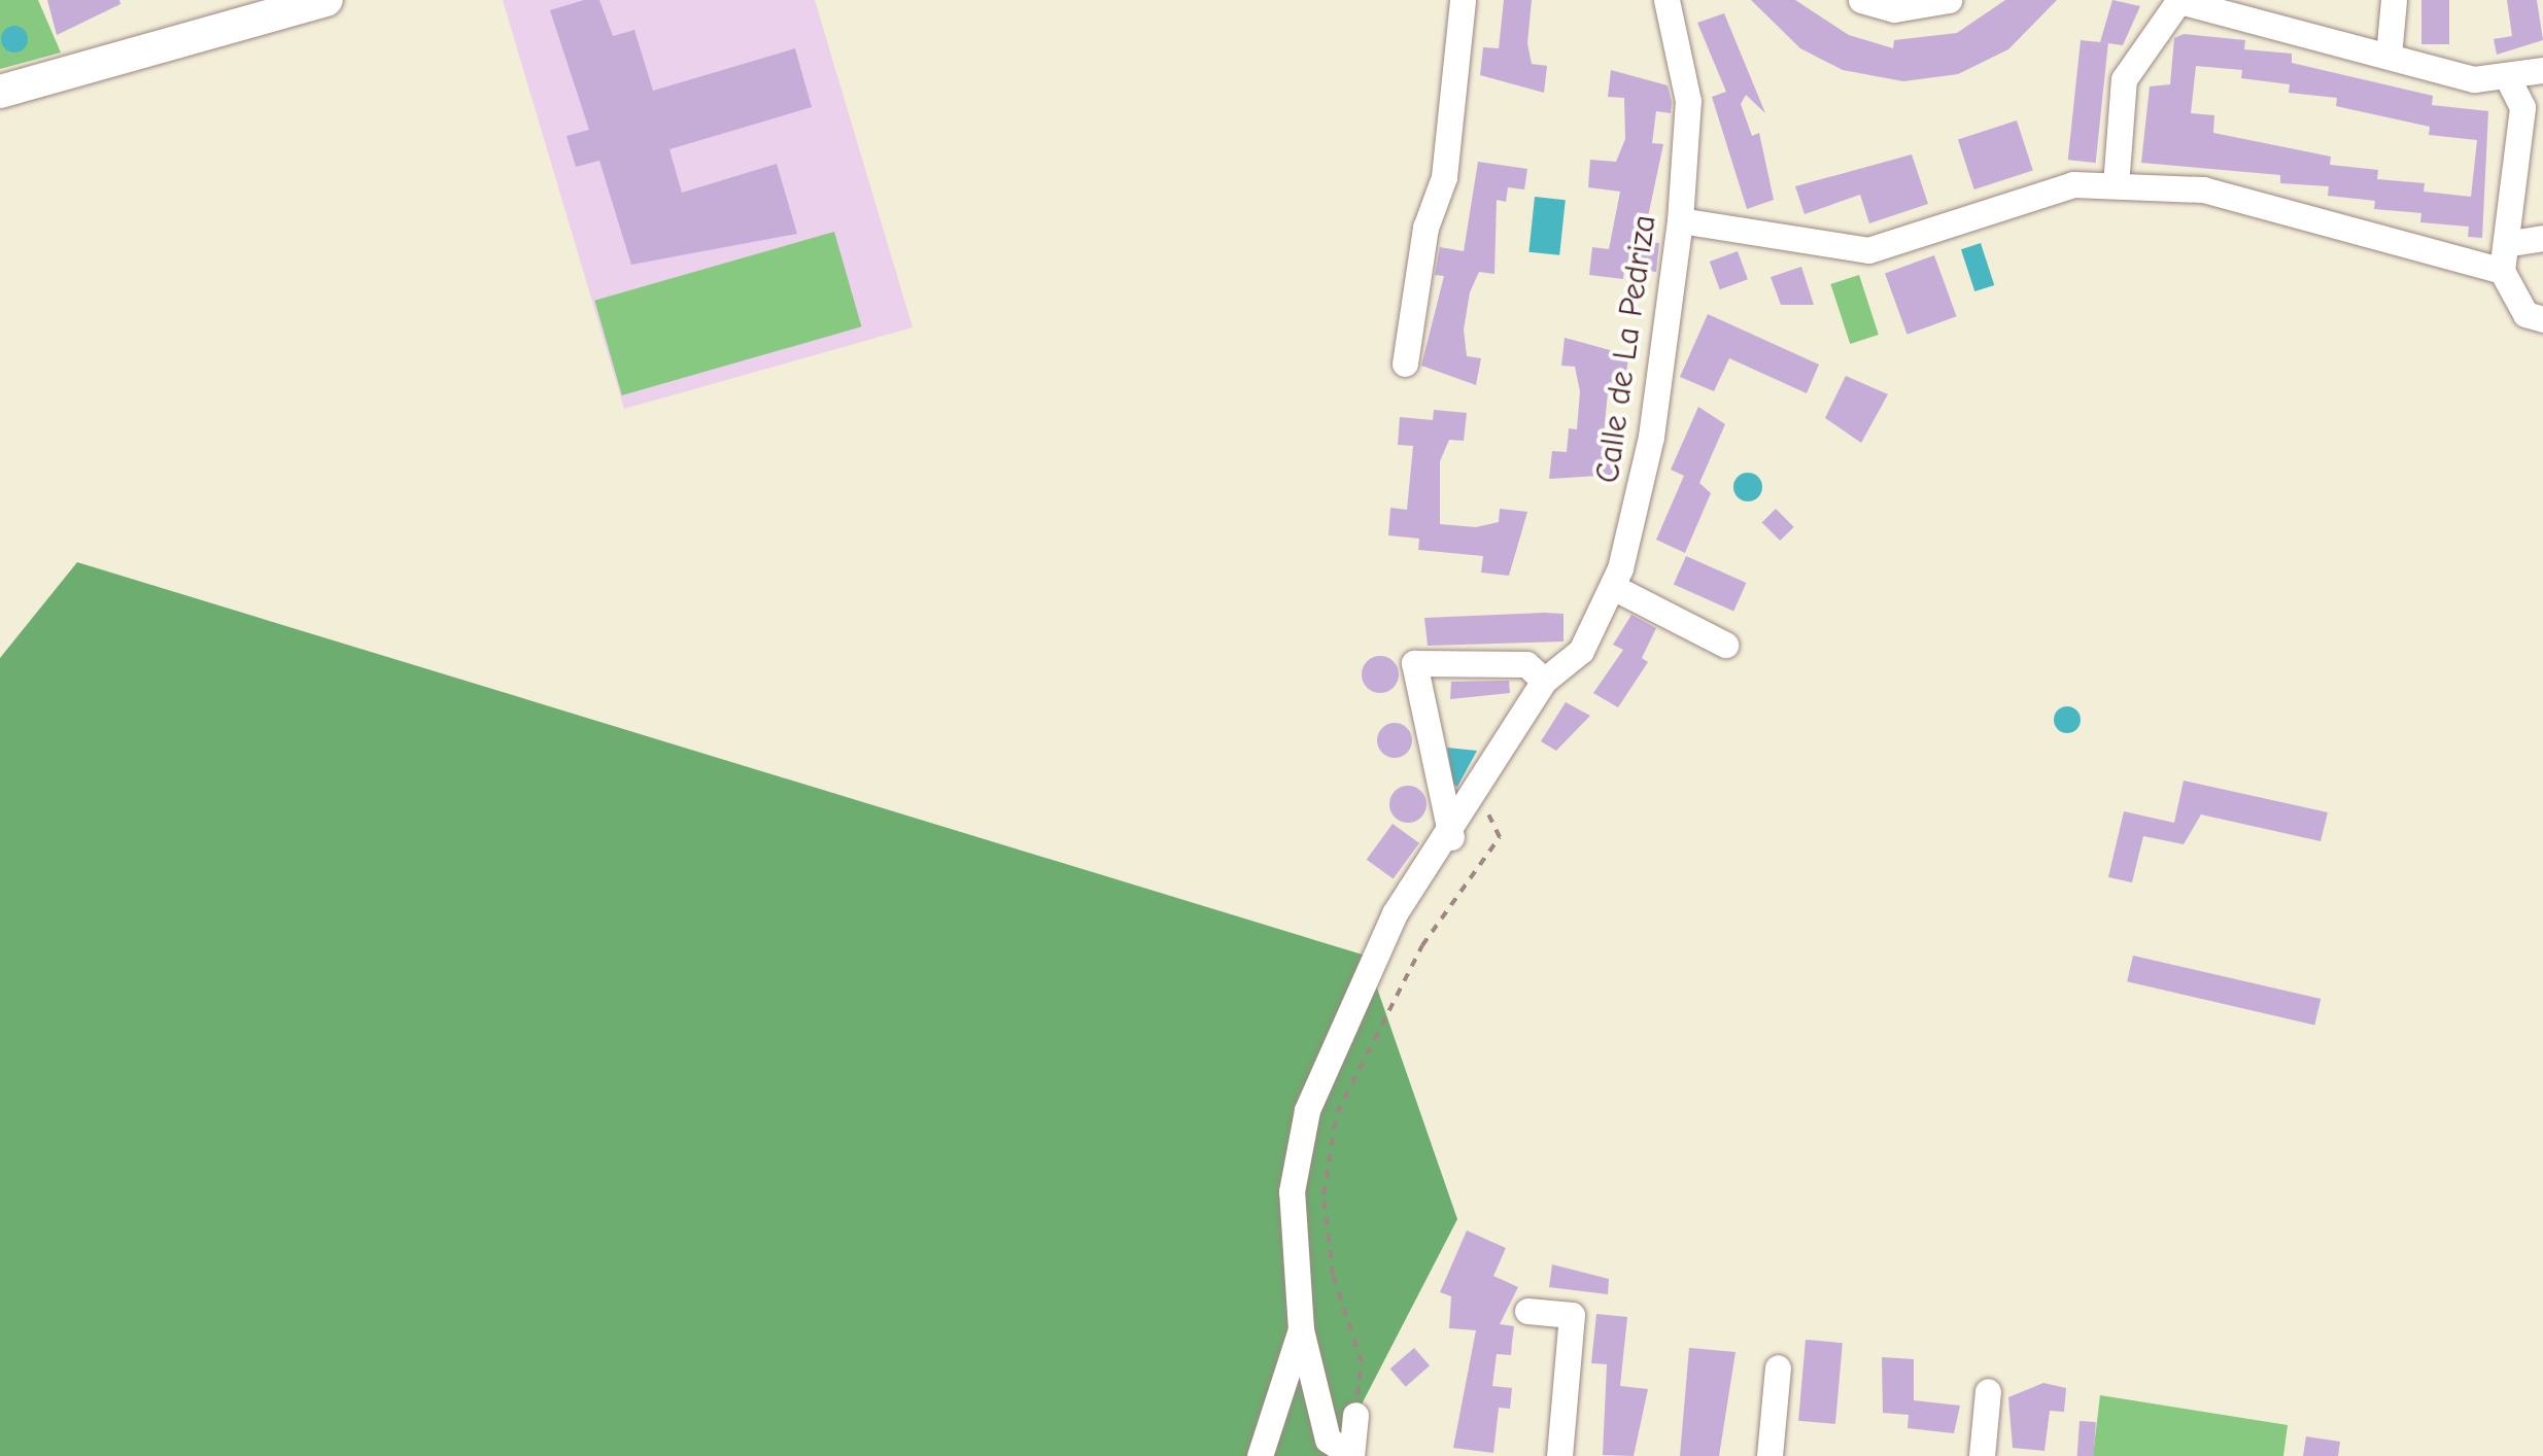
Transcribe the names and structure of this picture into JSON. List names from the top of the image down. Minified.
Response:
{"streets":{"street":["Calle de La Pedriza"]}}
